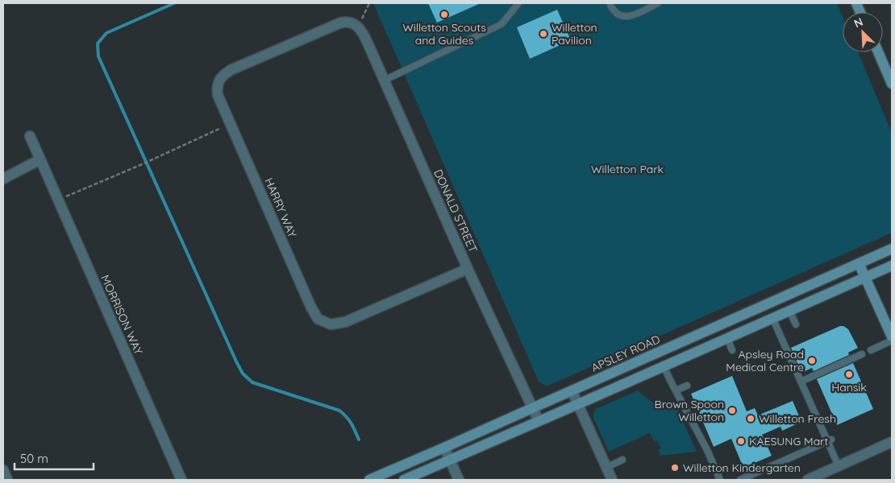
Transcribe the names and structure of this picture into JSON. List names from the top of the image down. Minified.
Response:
{"streets":{"main road":["APSLEY ROAD"],"street":["HARRY WAY","DONALD STREET","MORRISON WAY"]},"crossings":[["HARRY WAY","DONALD STREET"],["DONALD STREET","APSLEY ROAD"]],"parks":["Willetton Park"],"places":["Willetton Scouts and Guides","Willetton Pavilion","Apsley Road Medical Centre","Hansik","Brown Spoon Willetton","Willetton Fresh","KAESUNG Mart","Willetton Kindergarten"],"scale_bar":"50 m","north":"top left"}
